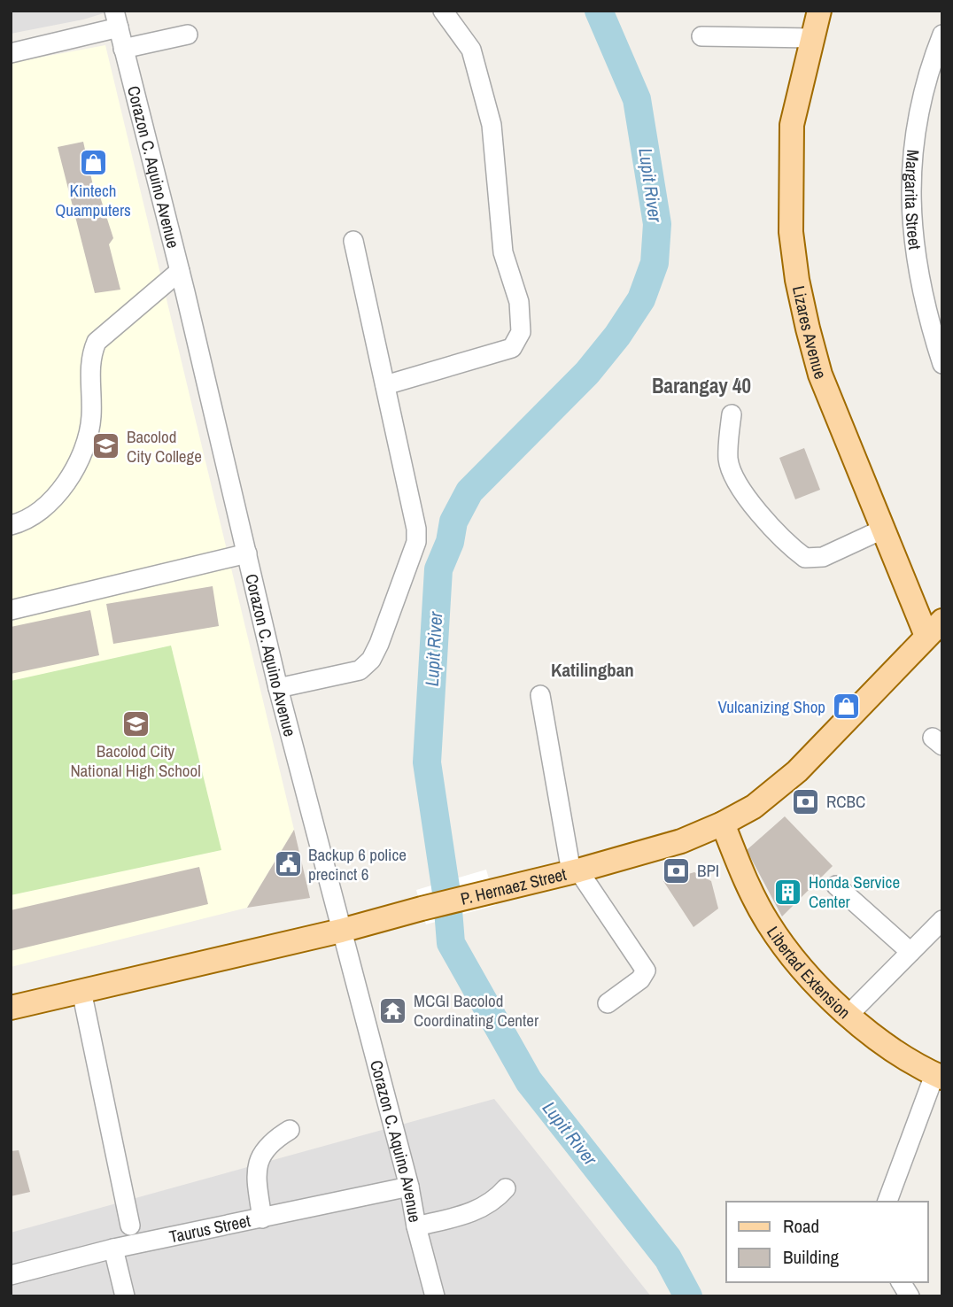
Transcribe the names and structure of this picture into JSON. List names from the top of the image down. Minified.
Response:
{"streets":{"main road":["Lizares Avenue","P. Hernaez Street","Libertad Extension"],"street":["Corazon C. Aquino Avenue","Margarita Street","Taurus Street"]},"crossings":[["Corazon C. Aquino Avenue","P. Hernaez Street"],["Corazon C. Aquino Avenue","Taurus Street"],["Lizares Avenue","P. Hernaez Street"],["P. Hernaez Street","Libertad Extension"]],"districts":["Barangay 40","Katilingban"],"water":["Lupit River"],"places":{"shop":["Kintech Quamputers","Vulcanizing Shop"],"school or university":["Bacolod City College","Bacolod City National High School"],"bank":["RCBC","BPI"],"public building":["Backup 6 police precinct 6"],"building":["Honda Service Center"],"temple":["MCGI Bacolod Coordinating Center"]},"legend":["Road","Building"]}
